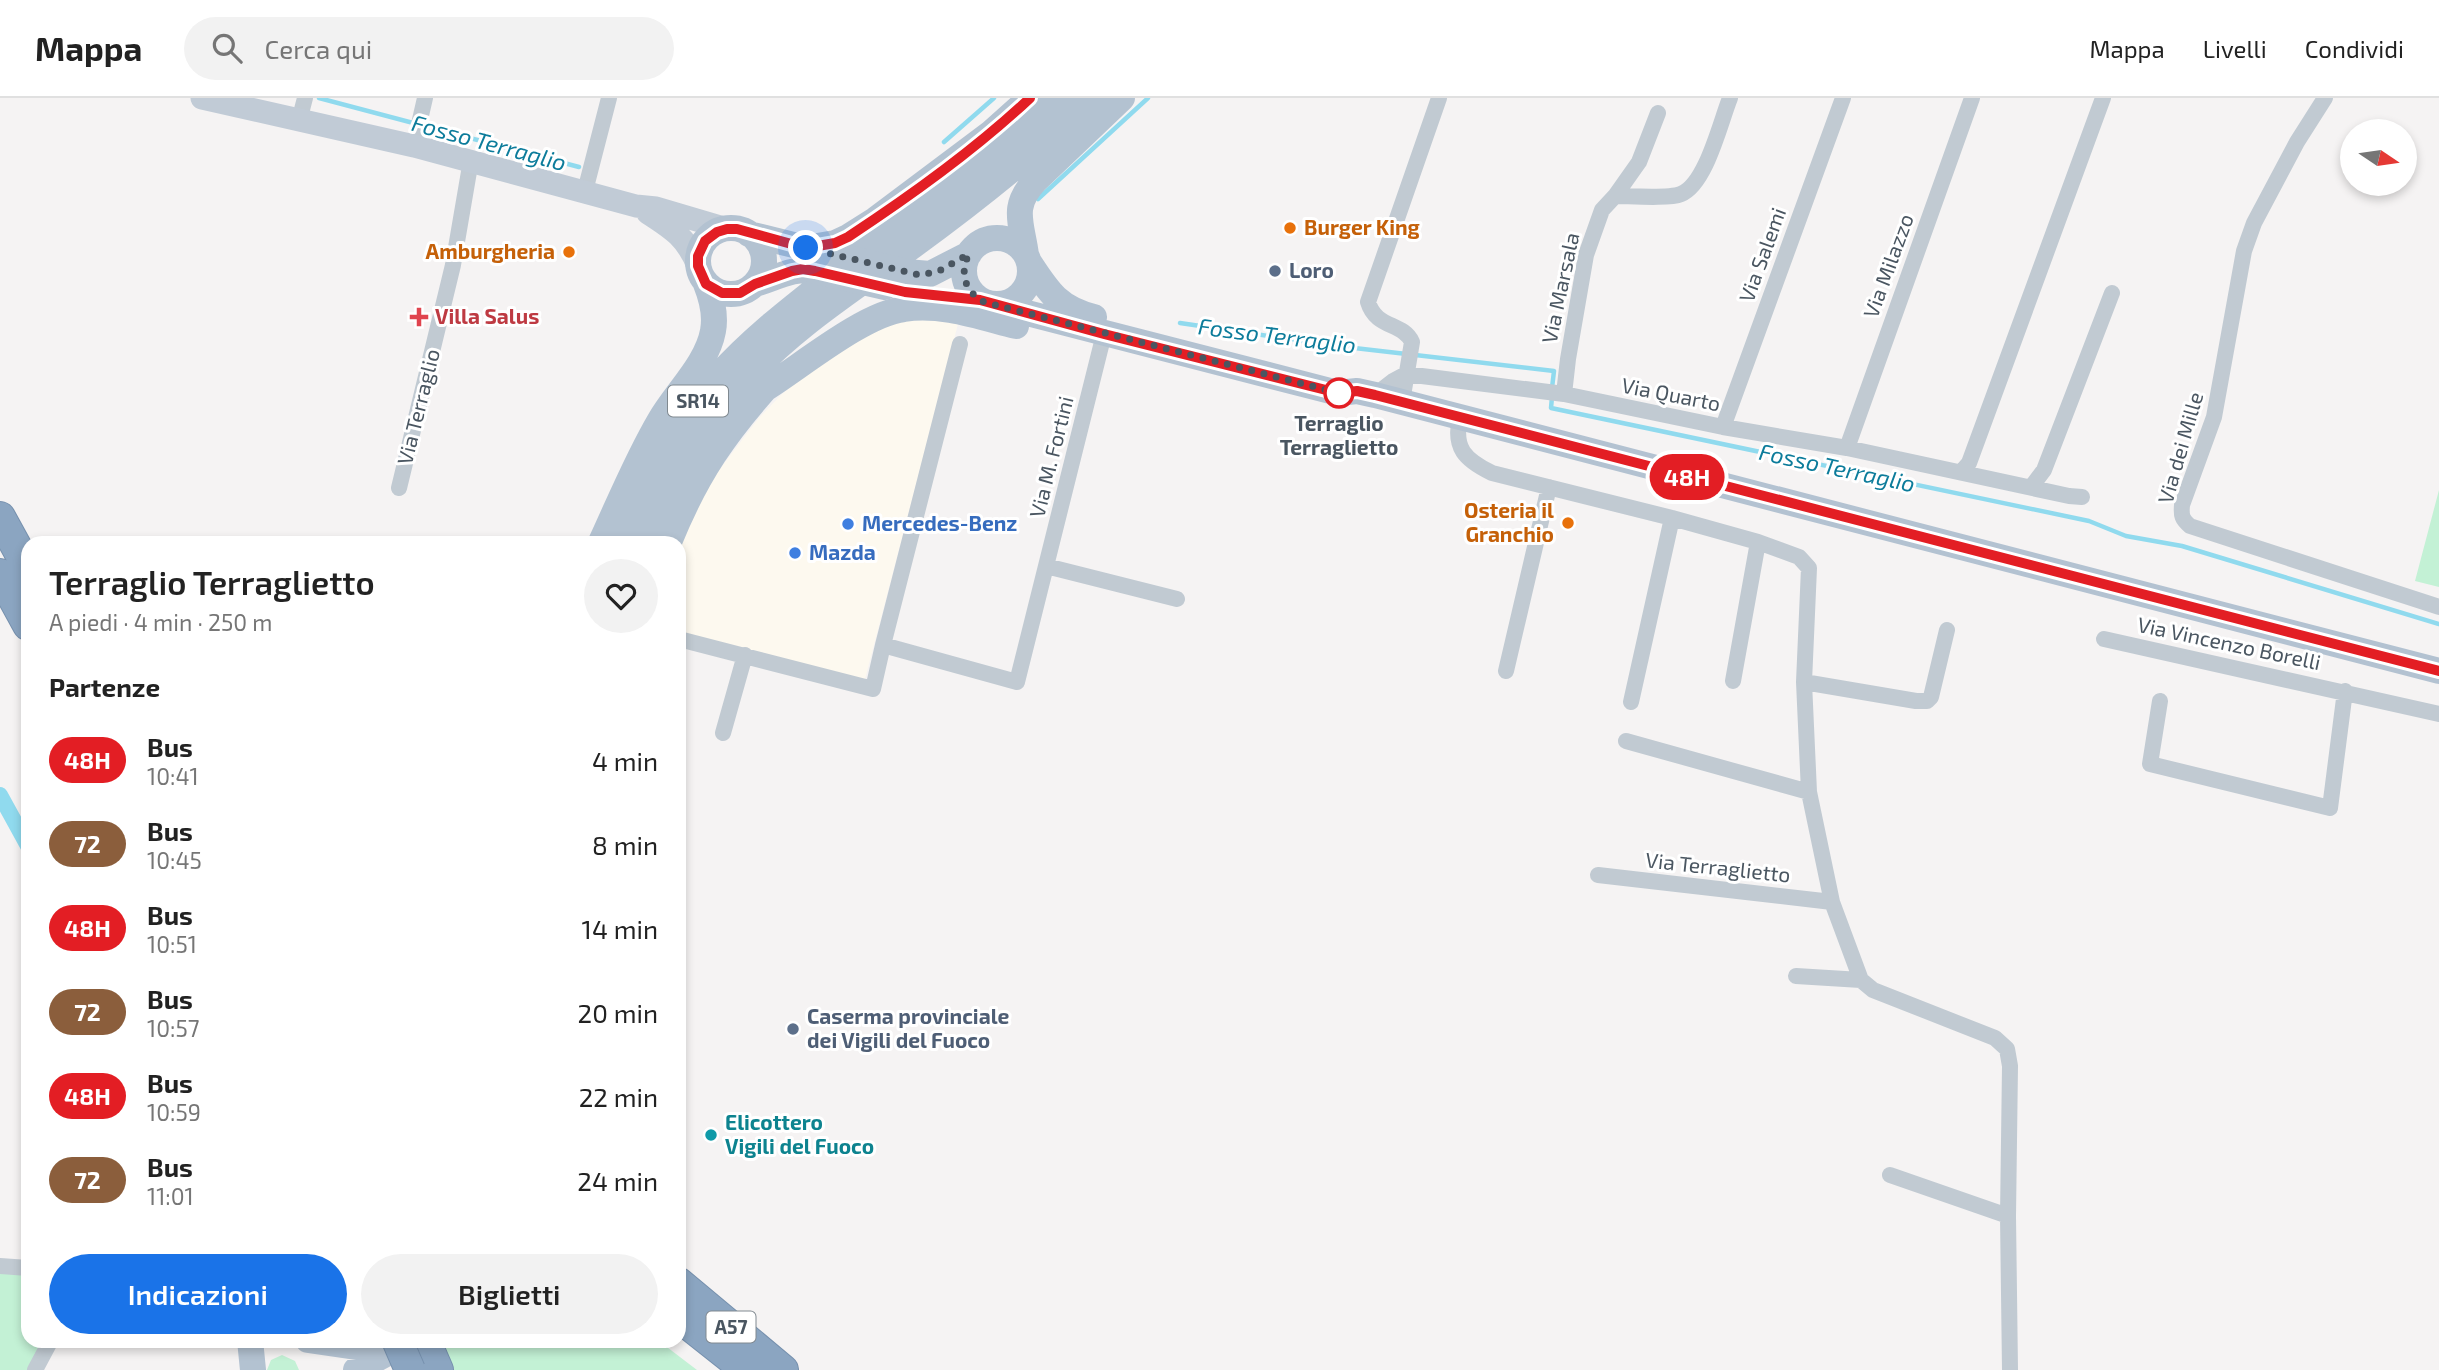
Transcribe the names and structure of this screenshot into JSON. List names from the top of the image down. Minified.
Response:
{"streets":{"highway":["A57"],"main road":["SR14"],"street":["Via Salemi","Via Milazzo","Via Marsala","Via Quarto","Via Terraglio","Via dei Mille","Via M. Fortini","Via Vincenzo Borelli","Via Terraglietto"]},"crossings":[["Via Salemi","Via Quarto"],["Via Milazzo","Via Quarto"],["Via Marsala","Via Quarto"]],"water":["Fosso Terraglio"],"places":{"other":["Burger King","Amburgheria","Loro","Terraglio Terraglietto","Osteria il Granchio","Mercedes-Benz","Mazda","Caserma provinciale dei Vigili del Fuoco","Elicottero Vigili del Fuoco"],"health":["Villa Salus"]},"lines":["bus line 48H"],"north":"right","page":{"header":"Mappa","search":"Cerca qui","nav":["Mappa","Livelli","Condividi"],"on_map":"48H","heading":[["Terraglio Terraglietto","A piedi · 4 min · 250 m"],"Partenze"],"list":[{"mark":"48H","name":"Bus","note":"10:41","value":"4 min"},{"mark":"72","name":"Bus","note":"10:45","value":"8 min"},{"mark":"48H","name":"Bus","note":"10:51","value":"14 min"},{"mark":"72","name":"Bus","note":"10:57","value":"20 min"},{"mark":"48H","name":"Bus","note":"10:59","value":"22 min"},{"mark":"72","name":"Bus","note":"11:01","value":"24 min"}],"buttons":["Indicazioni","Biglietti"]}}
